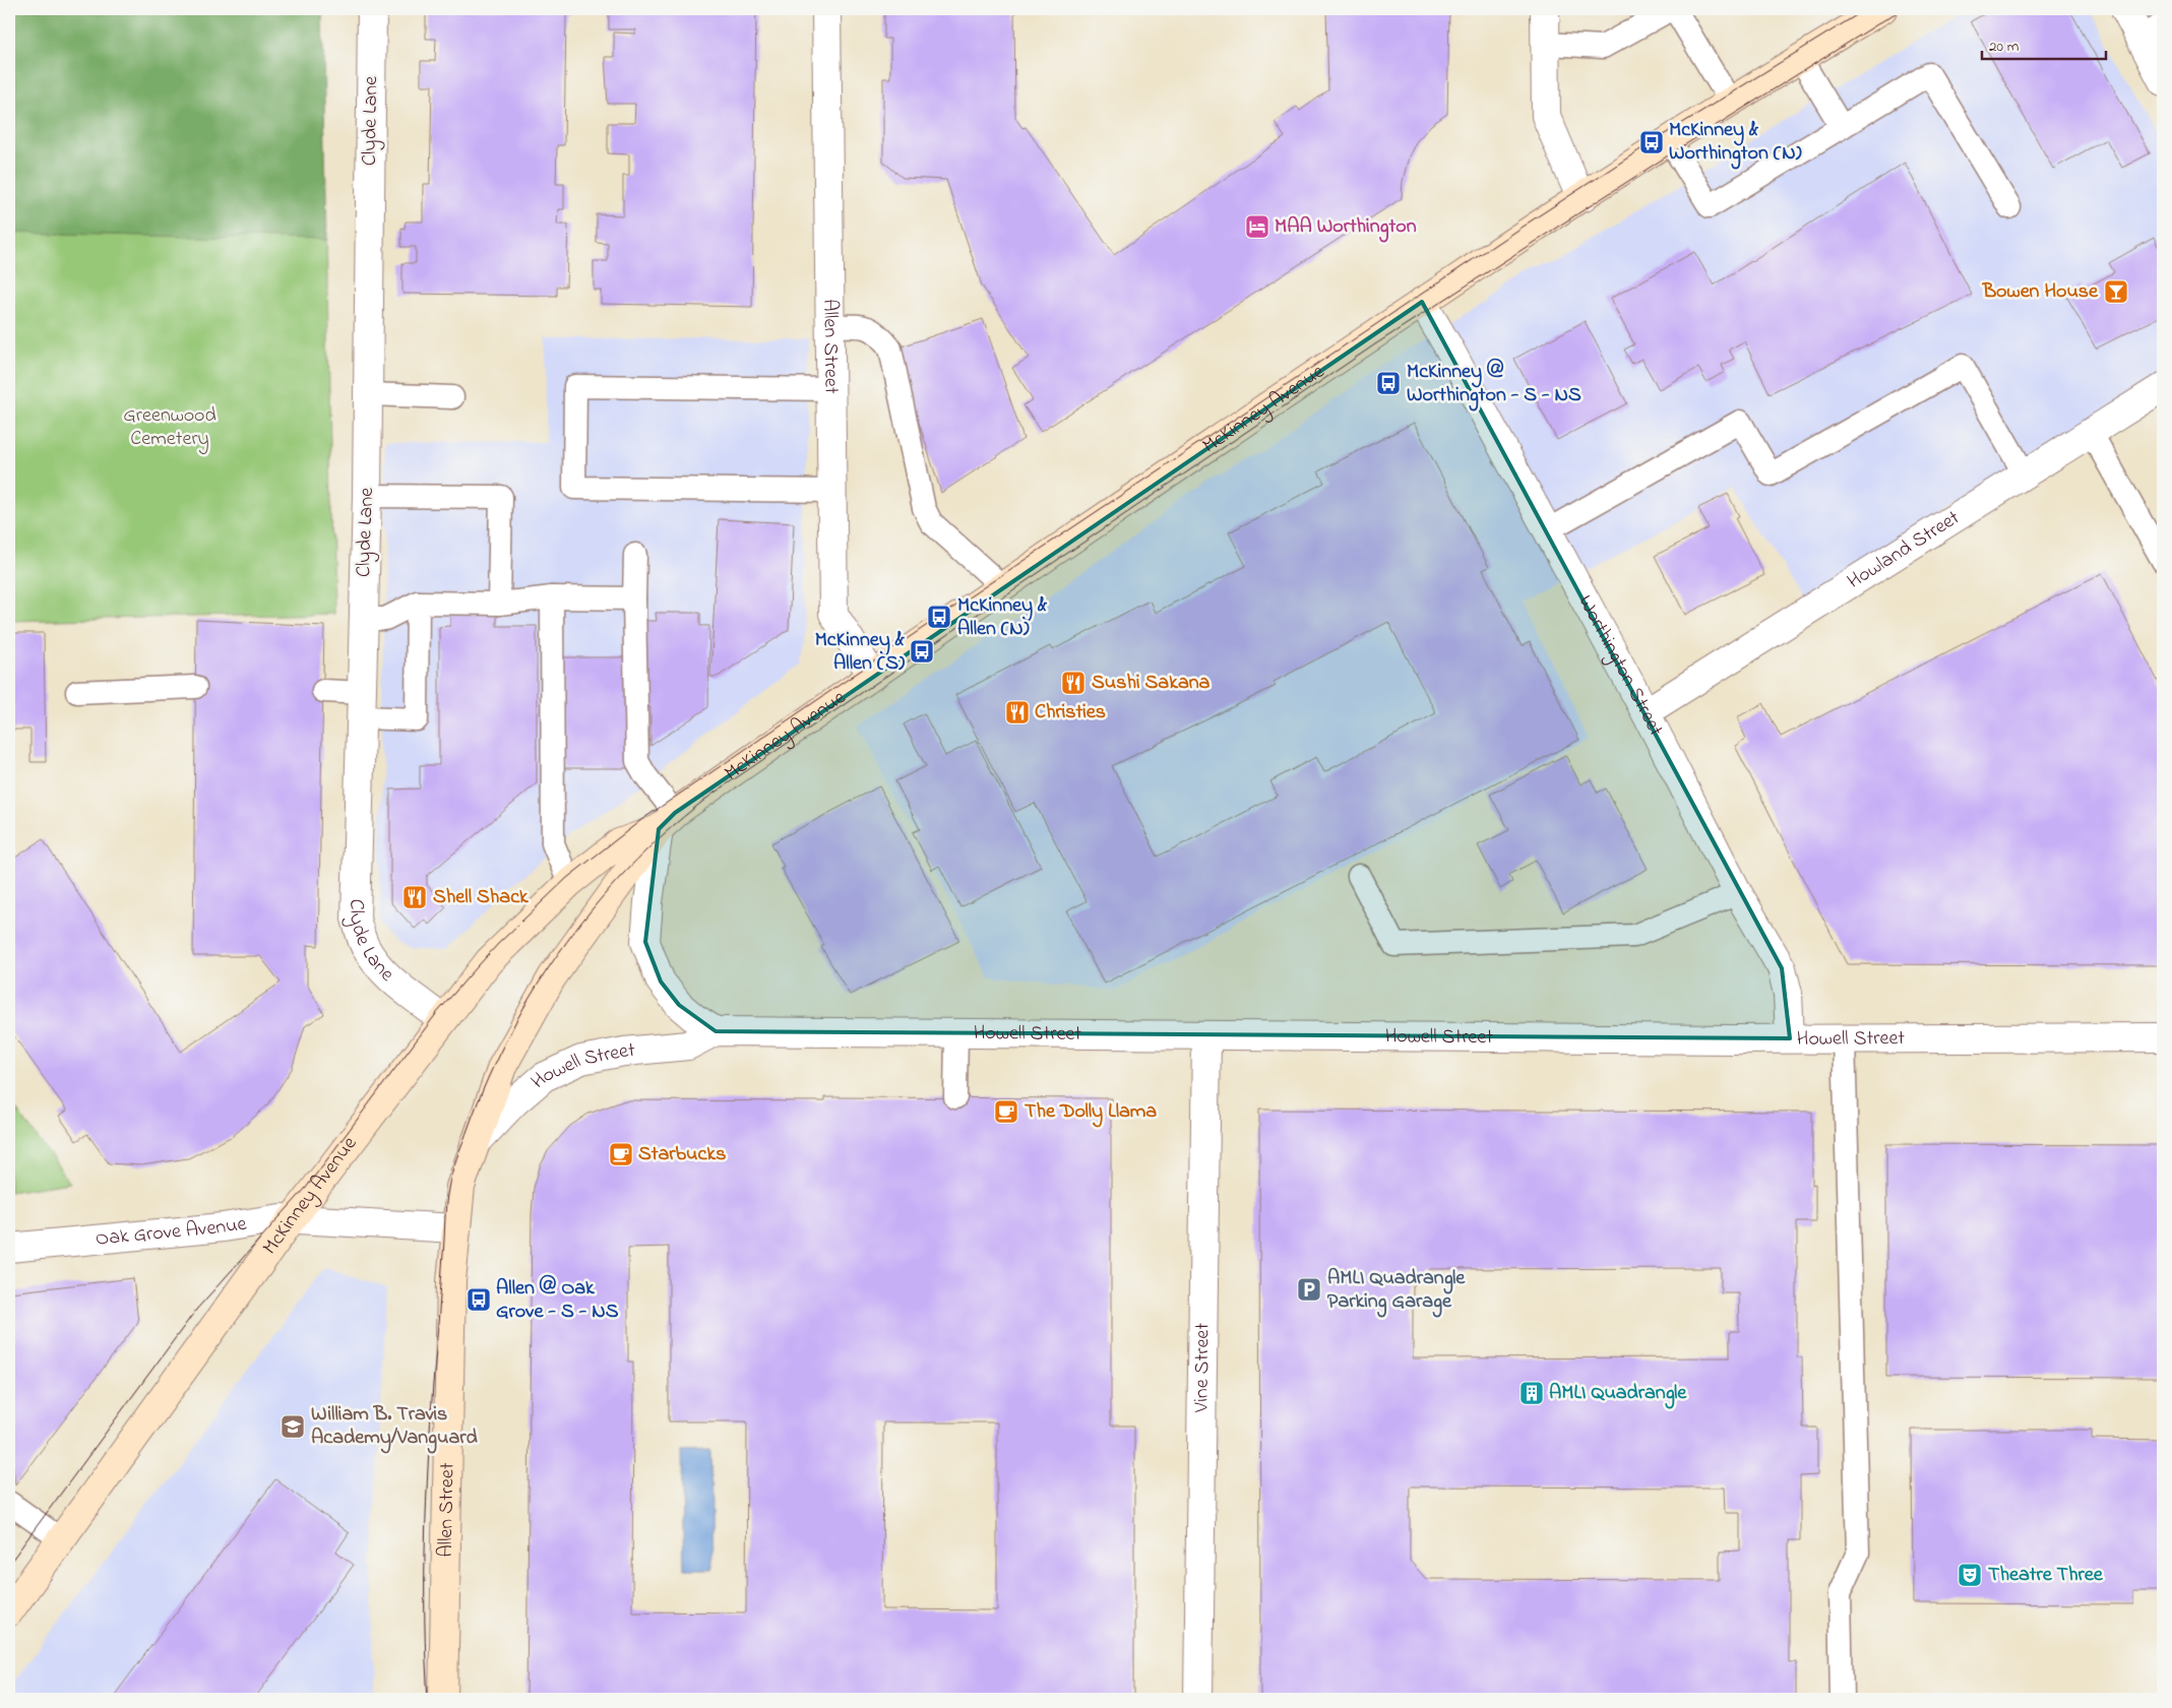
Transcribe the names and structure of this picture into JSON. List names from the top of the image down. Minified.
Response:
{"streets":{"street":["Clyde Lane","Allen Street","McKinney Avenue","Howland Street","Worthington Street","Howell Street","Oak Grove Avenue","Vine Street"]},"crossings":[["Clyde Lane","McKinney Avenue"],["Allen Street","McKinney Avenue"],["Allen Street","Oak Grove Avenue"],["McKinney Avenue","Worthington Street"],["McKinney Avenue","Howell Street"],["McKinney Avenue","Oak Grove Avenue"],["Howland Street","Worthington Street"],["Worthington Street","Howell Street"],["Howell Street","Vine Street"]],"parks":["Greenwood Cemetery"],"places":{"bus stop":["McKinney & Worthington (N)","McKinney @ Worthington - S - NS","McKinney & Allen (N)","McKinney & Allen (S)","Allen @ Oak Grove - S - NS"],"hotel":["MAA Worthington"],"bar":["Bowen House"],"restaurant":["Sushi Sakana","Christies","Shell Shack"],"cafe":["The Dolly Llama","Starbucks"],"parking":["AMLI Quadrangle Parking Garage"],"building":["AMLI Quadrangle"],"school or university":["William B. Travis Academy/Vanguard"],"theatre":["Theatre Three"]},"scale_bar":"20 m"}
